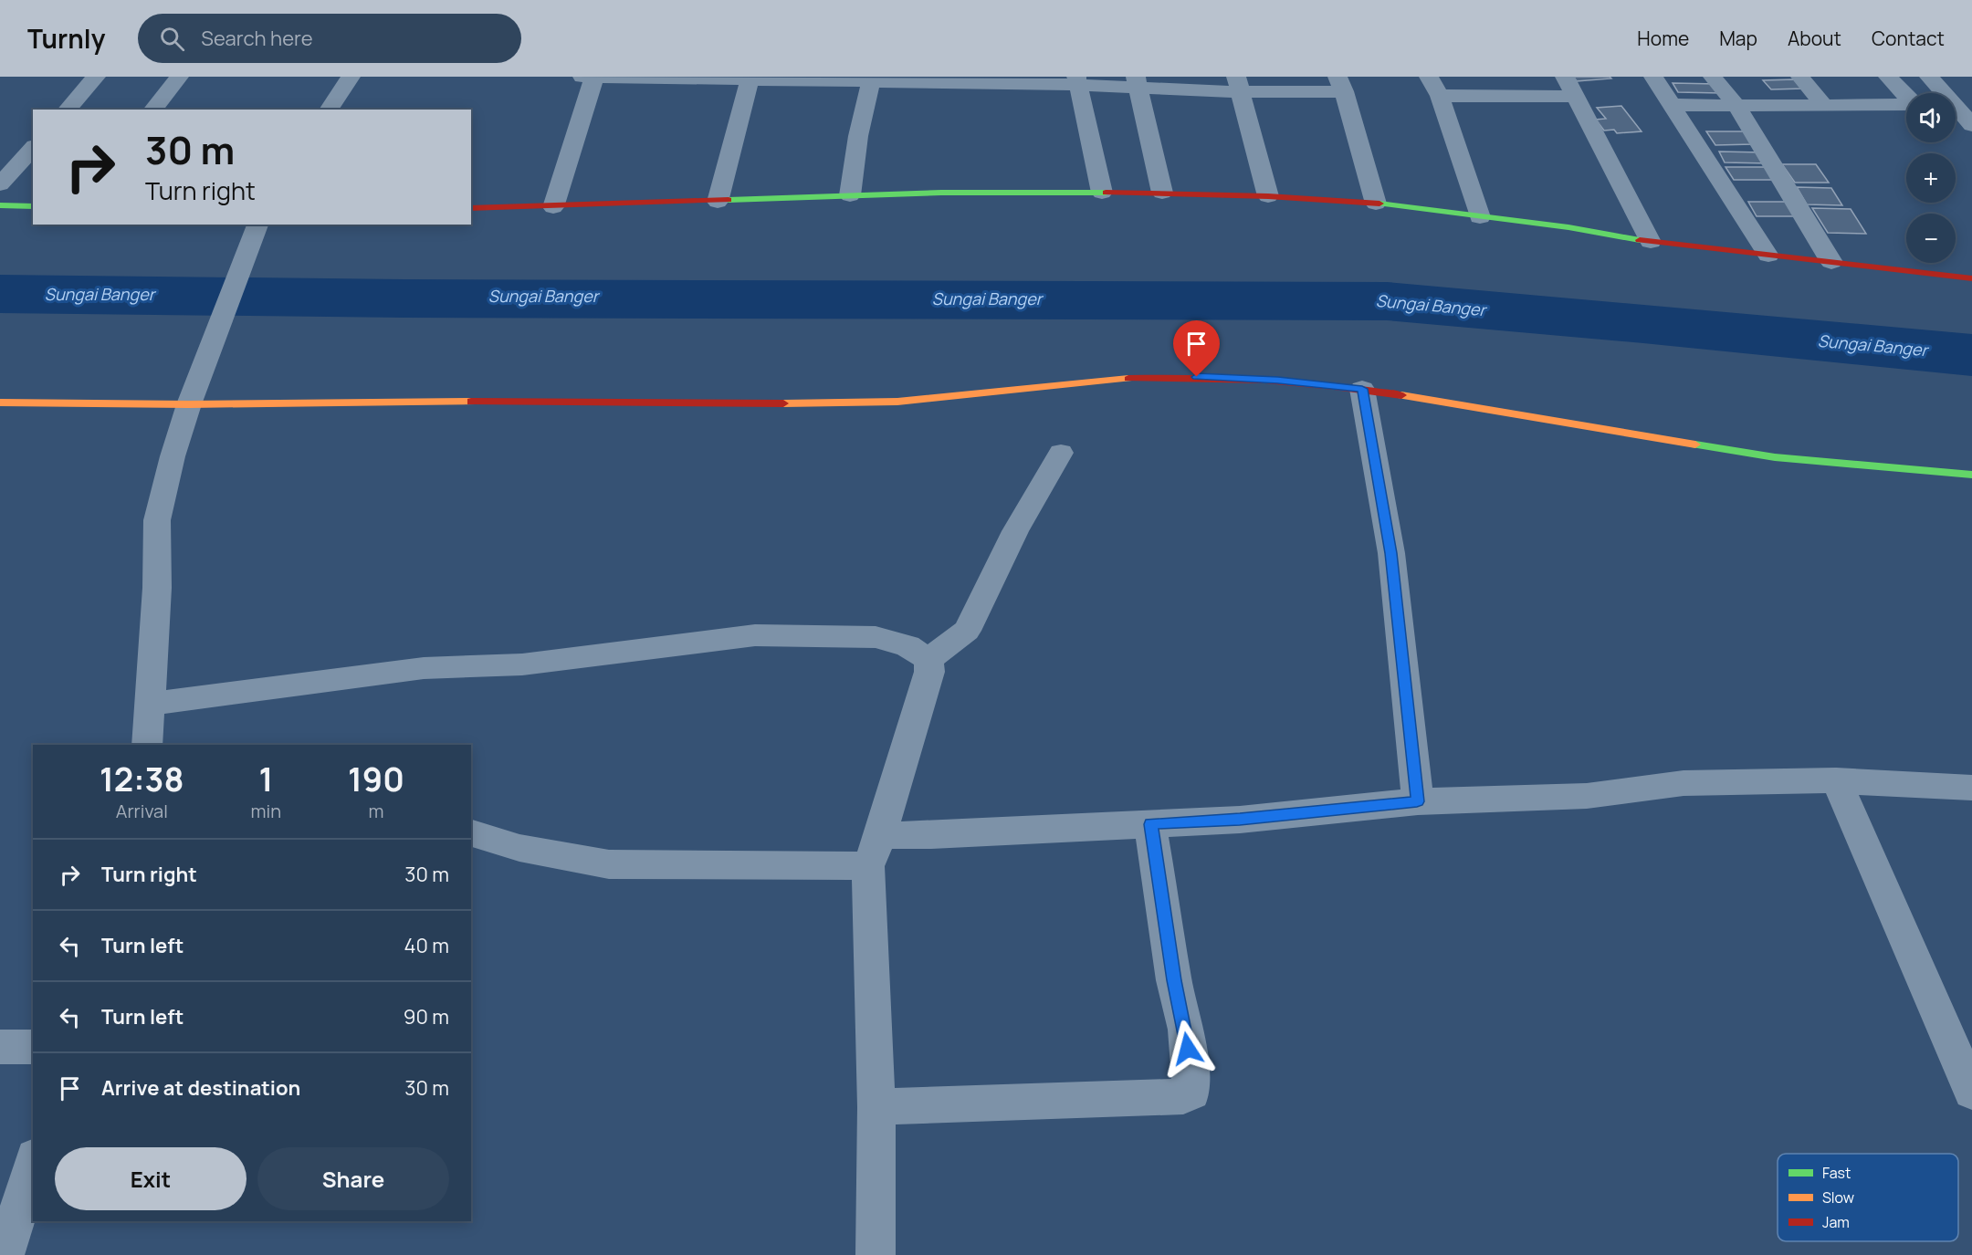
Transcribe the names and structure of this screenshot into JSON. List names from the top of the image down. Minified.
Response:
{"water":["Sungai Banger"],"legend":["Fast","Slow","Jam"],"page":{"header":"Turnly","search":"Search here","nav":["Home","Map","About","Contact"],"map_buttons":["+","−"],"turn":["30 m","Turn right"],"eta":["12:38","Arrival","1","min","190","m"],"list":[{"name":"Turn right","value":"30 m"},{"name":"Turn left","value":"40 m"},{"name":"Turn left","value":"90 m"},{"name":"Arrive at destination","value":"30 m"}],"buttons":["Exit","Share"]}}
